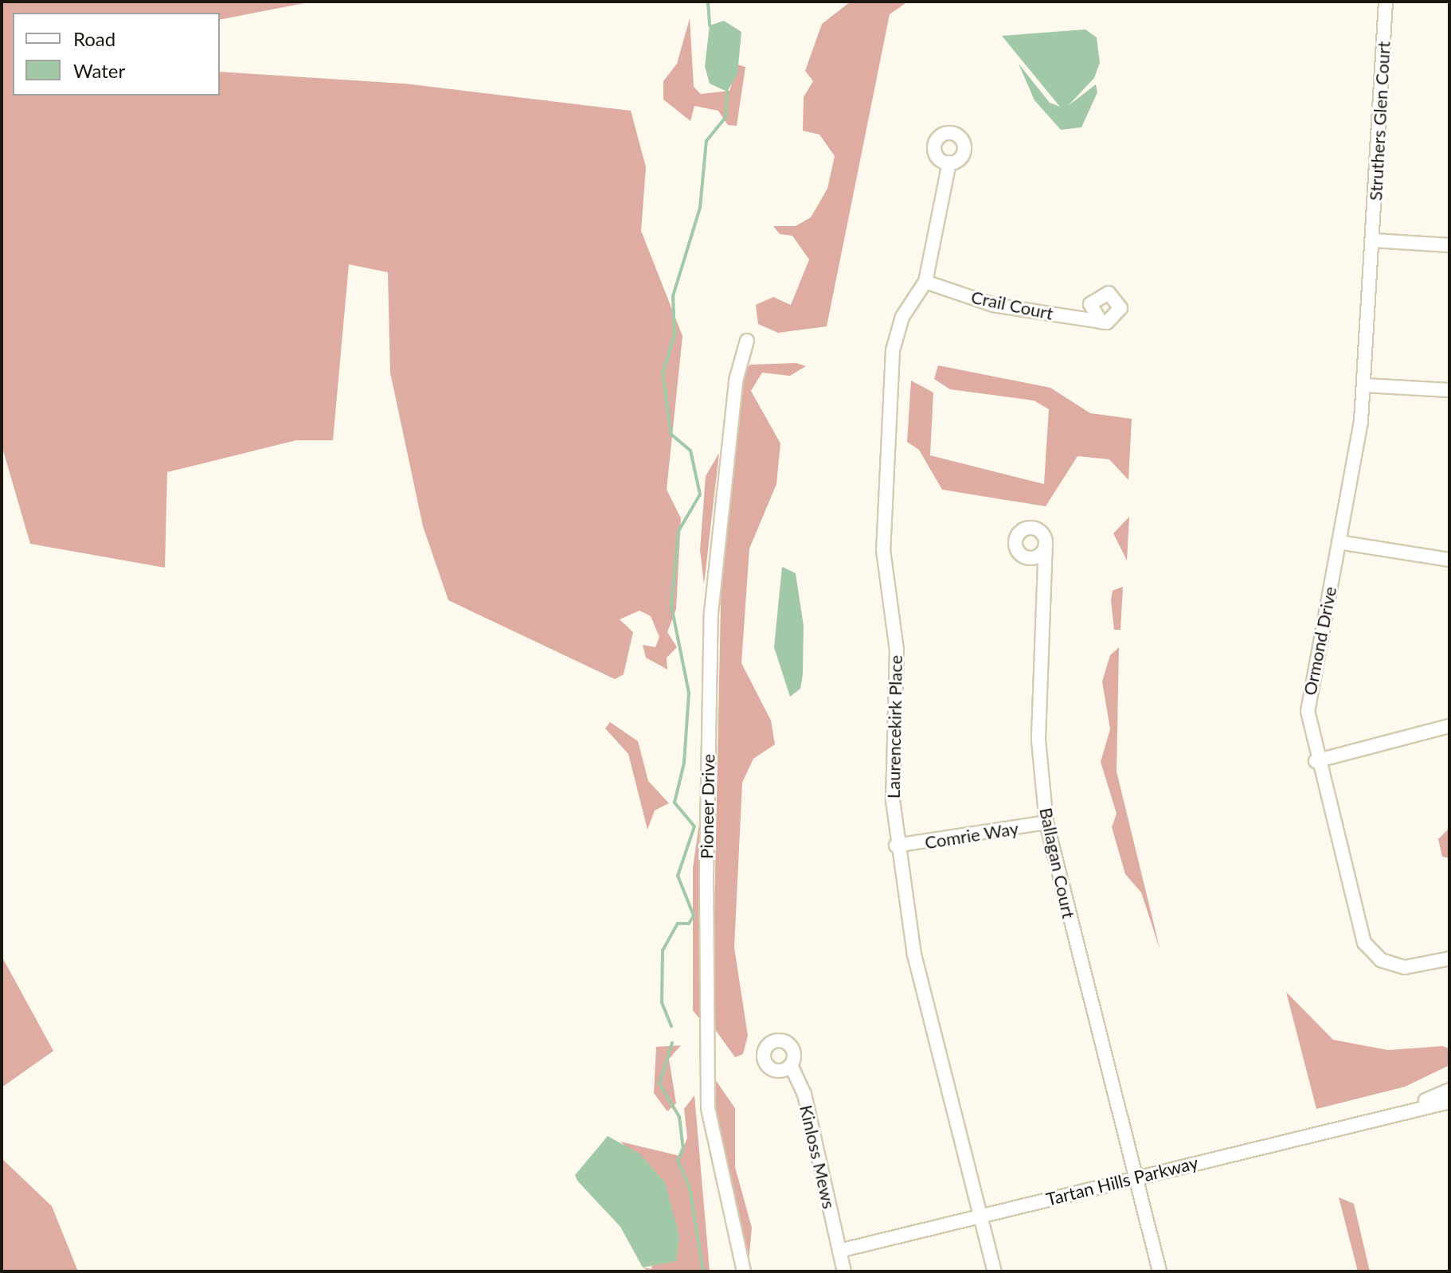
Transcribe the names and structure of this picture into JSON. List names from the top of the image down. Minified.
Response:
{"streets":{"street":["Struthers Glen Court","Crail Court","Ormond Drive","Laurencekirk Place","Pioneer Drive","Comrie Way","Ballagan Court","Kinloss Mews","Tartan Hills Parkway"]},"crossings":[["Struthers Glen Court","Ormond Drive"],["Crail Court","Laurencekirk Place"],["Laurencekirk Place","Comrie Way"],["Laurencekirk Place","Tartan Hills Parkway"],["Comrie Way","Ballagan Court"],["Ballagan Court","Tartan Hills Parkway"],["Kinloss Mews","Tartan Hills Parkway"]],"legend":["Road","Water"]}
